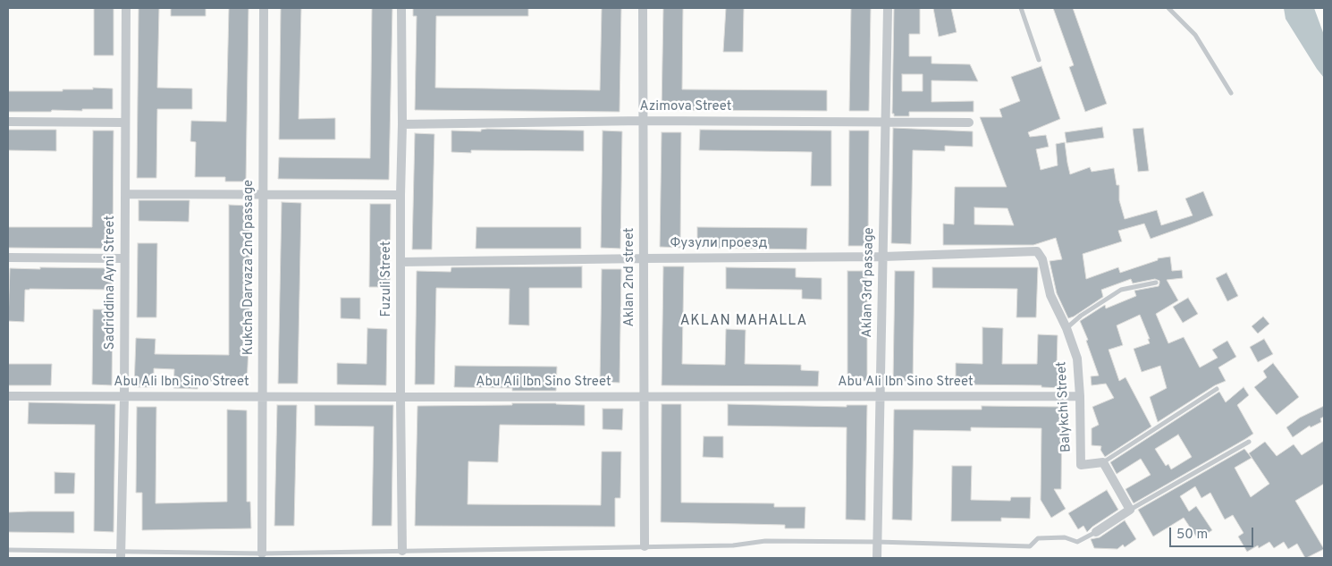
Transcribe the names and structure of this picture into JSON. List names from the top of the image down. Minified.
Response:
{"streets":{"street":["Azimova Street","Фузули проезд","Kukcha Darvaza 2nd passage","Аklаn 2nd street","Fuzuli Street","Sadriddina Ayni Street","Аklаn 3rd passage","Abu Ali Ibn Sino Street","Balykchi Street"]},"crossings":[["Azimova Street","Аklаn 2nd street"],["Azimova Street","Fuzuli Street"],["Azimova Street","Аklаn 3rd passage"],["Фузули проезд","Аklаn 2nd street"],["Фузули проезд","Fuzuli Street"],["Фузули проезд","Аklаn 3rd passage"],["Фузули проезд","Balykchi Street"],["Kukcha Darvaza 2nd passage","Abu Ali Ibn Sino Street"],["Аklаn 2nd street","Abu Ali Ibn Sino Street"],["Fuzuli Street","Abu Ali Ibn Sino Street"],["Sadriddina Ayni Street","Abu Ali Ibn Sino Street"],["Аklаn 3rd passage","Abu Ali Ibn Sino Street"],["Abu Ali Ibn Sino Street","Balykchi Street"]],"districts":["AKLAN MAHALLA"],"scale_bar":"50 m"}
